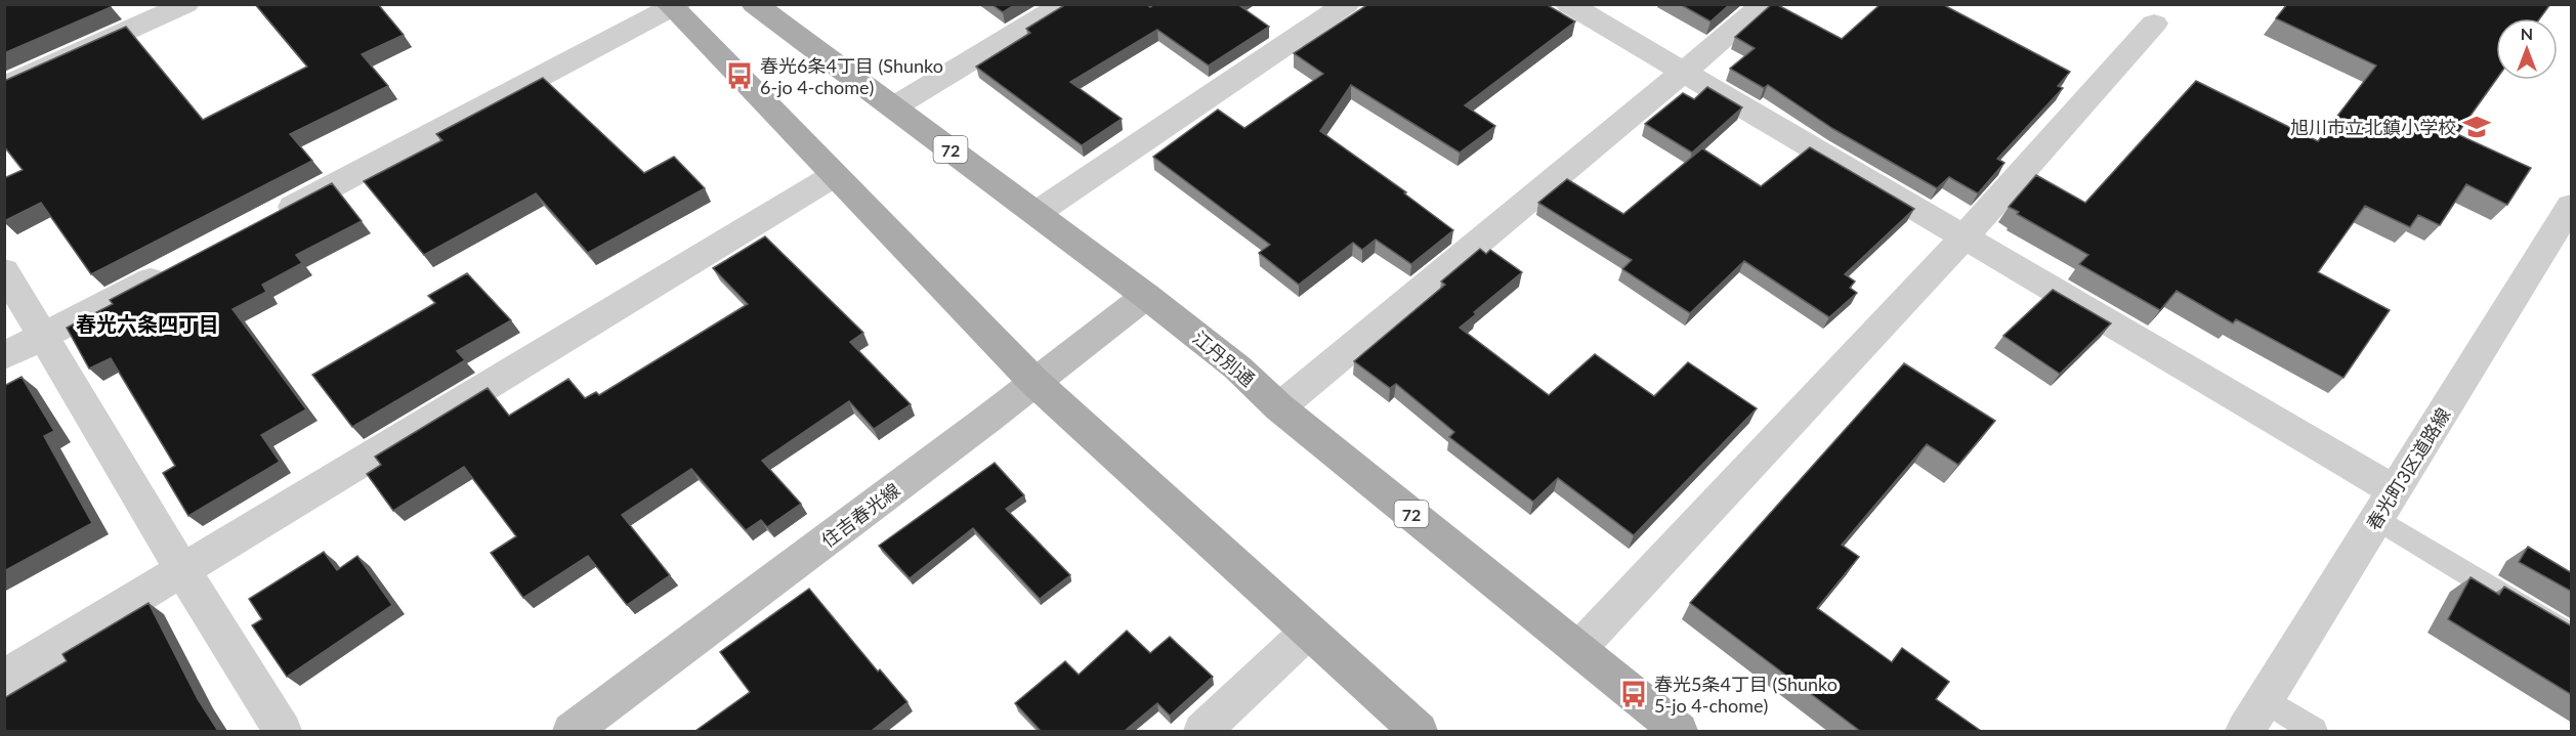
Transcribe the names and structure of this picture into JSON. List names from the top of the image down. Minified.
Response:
{"streets":{"main road":["72","江丹別通"],"street":["春光町3区道路線","住吉春光線"]},"crossings":[["江丹別通","住吉春光線"]],"districts":["春光六条四丁目"],"places":{"bus stop":["春光6条4丁目 (Shunko 6-jo 4-chome)","春光5条4丁目 (Shunko 5-jo 4-chome)"],"school or university":["旭川市立北鎮小学校"]},"north":"top"}
